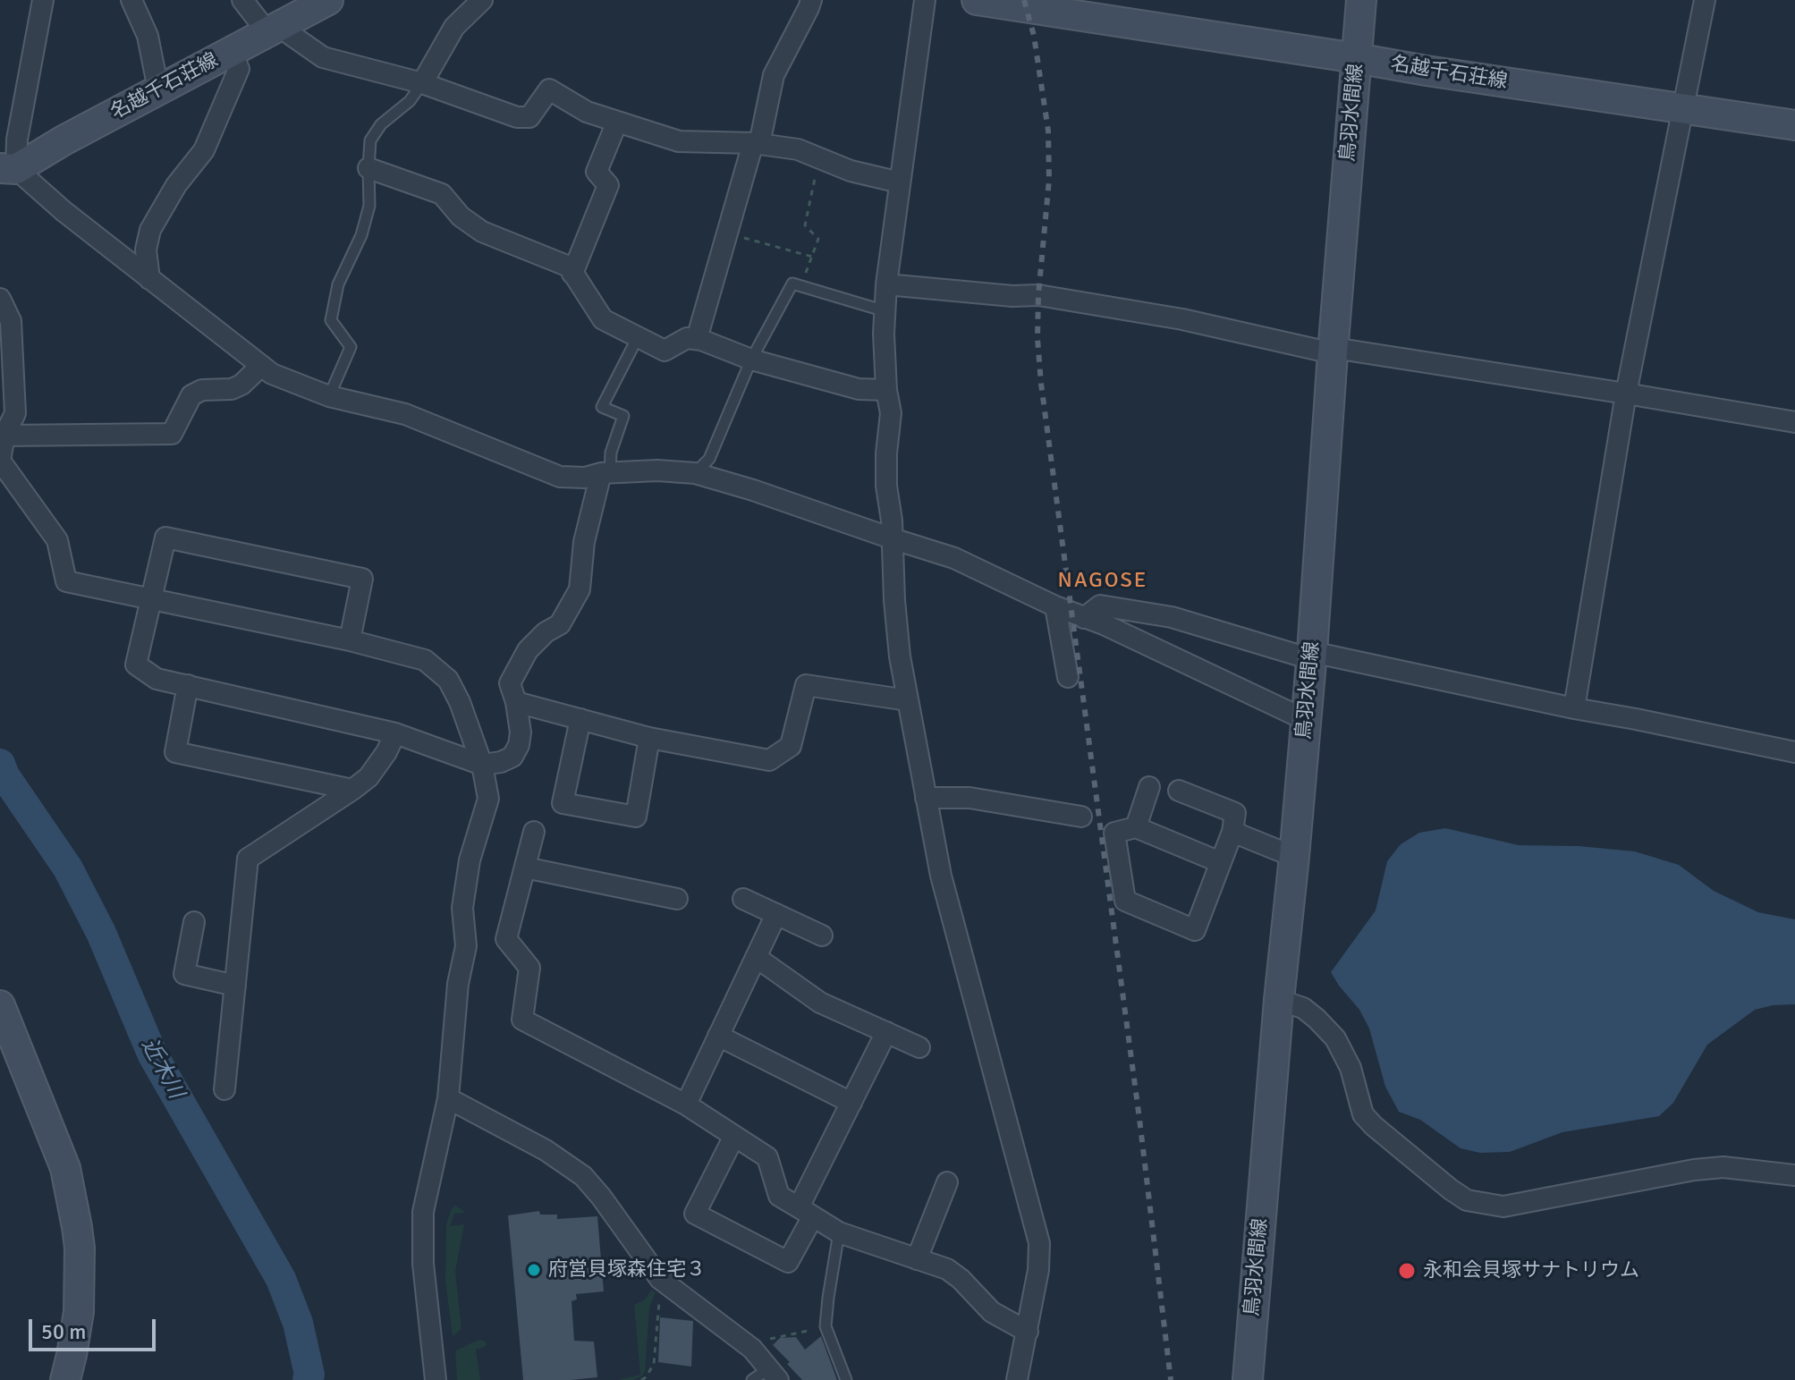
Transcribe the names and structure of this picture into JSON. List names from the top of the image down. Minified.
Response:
{"streets":{"street":["名越千石荘線","鳥羽水間線"]},"crossings":[["名越千石荘線","鳥羽水間線"]],"districts":["NAGOSE"],"water":["近木川"],"places":["府営貝塚森住宅３","永和会貝塚サナトリウム"],"scale_bar":"50 m"}
